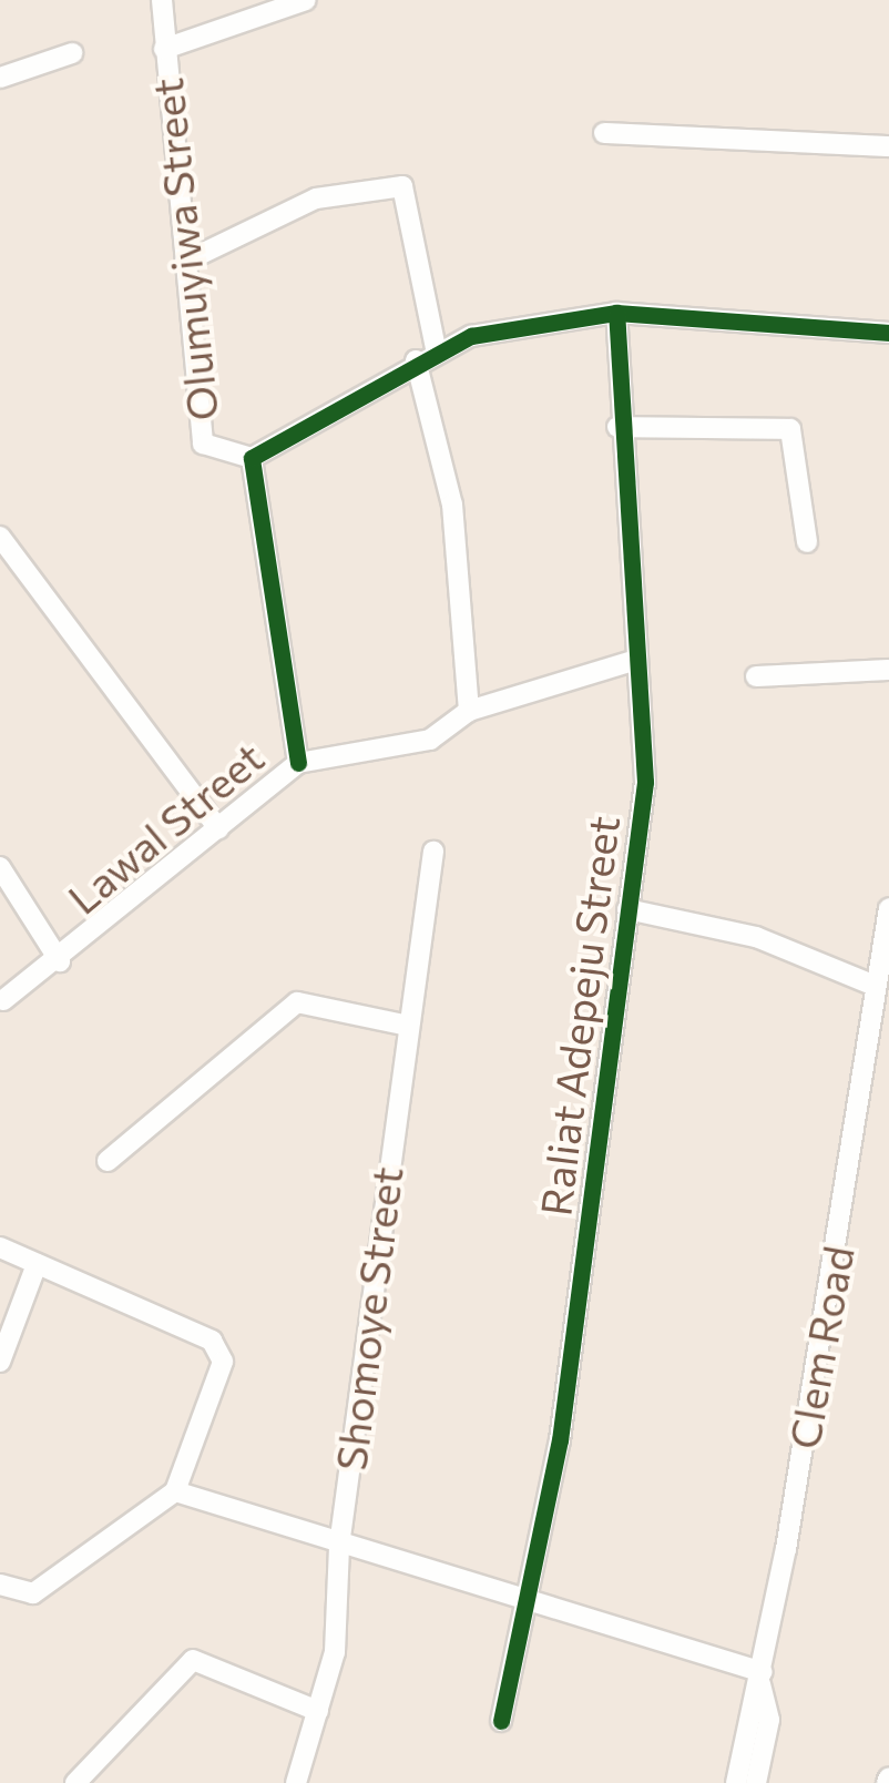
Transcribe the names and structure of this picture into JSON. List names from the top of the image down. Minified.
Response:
{"streets":{"street":["Olumuyiwa Street","Lawal Street","Raliat Adepeju Street","Shomoye Street","Clem Road"]},"crossings":[["Lawal Street","Raliat Adepeju Street"]]}
